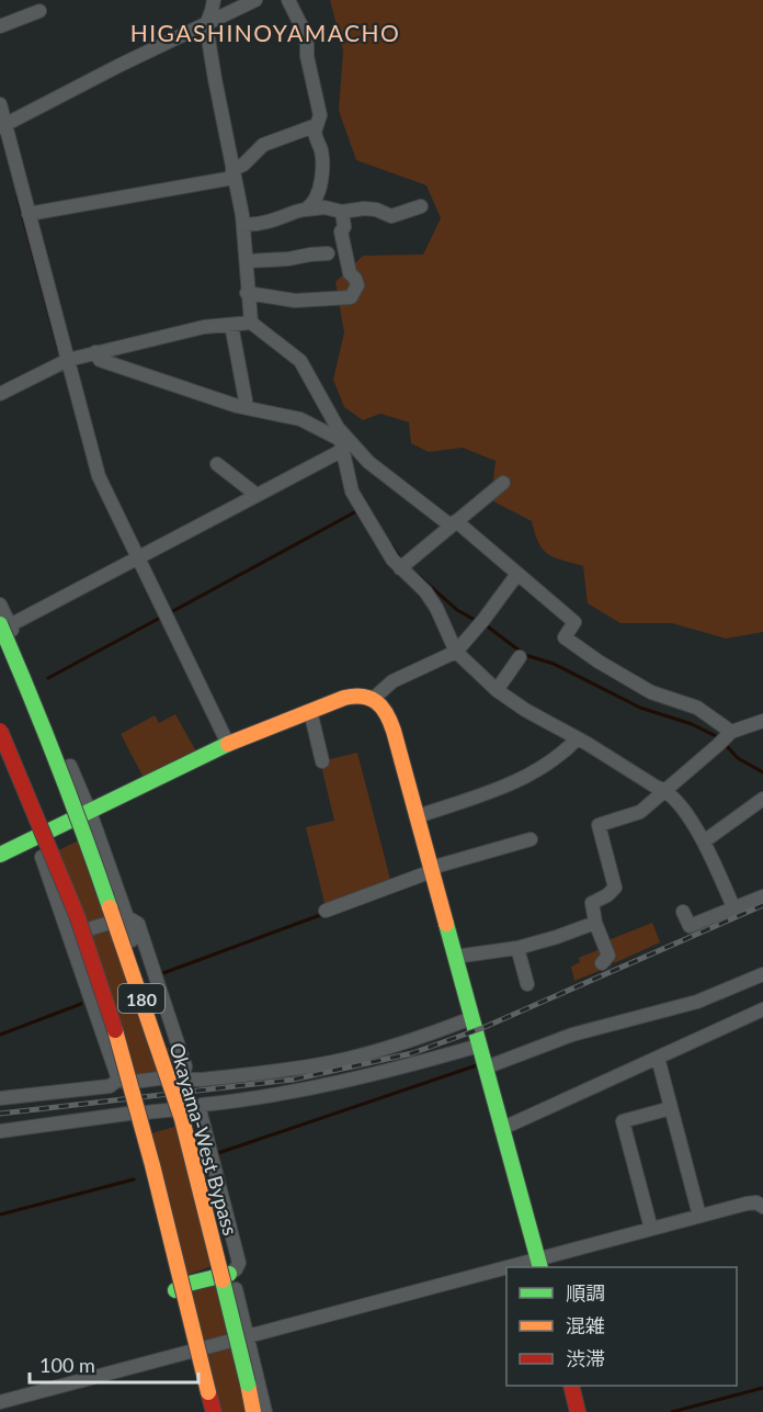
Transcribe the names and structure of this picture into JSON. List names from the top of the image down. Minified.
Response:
{"streets":{"main road":["180","Okayama-West Bypass"]},"districts":["HIGASHINOYAMACHO"],"legend":["順調","混雑","渋滞"],"scale_bar":"100 m"}
